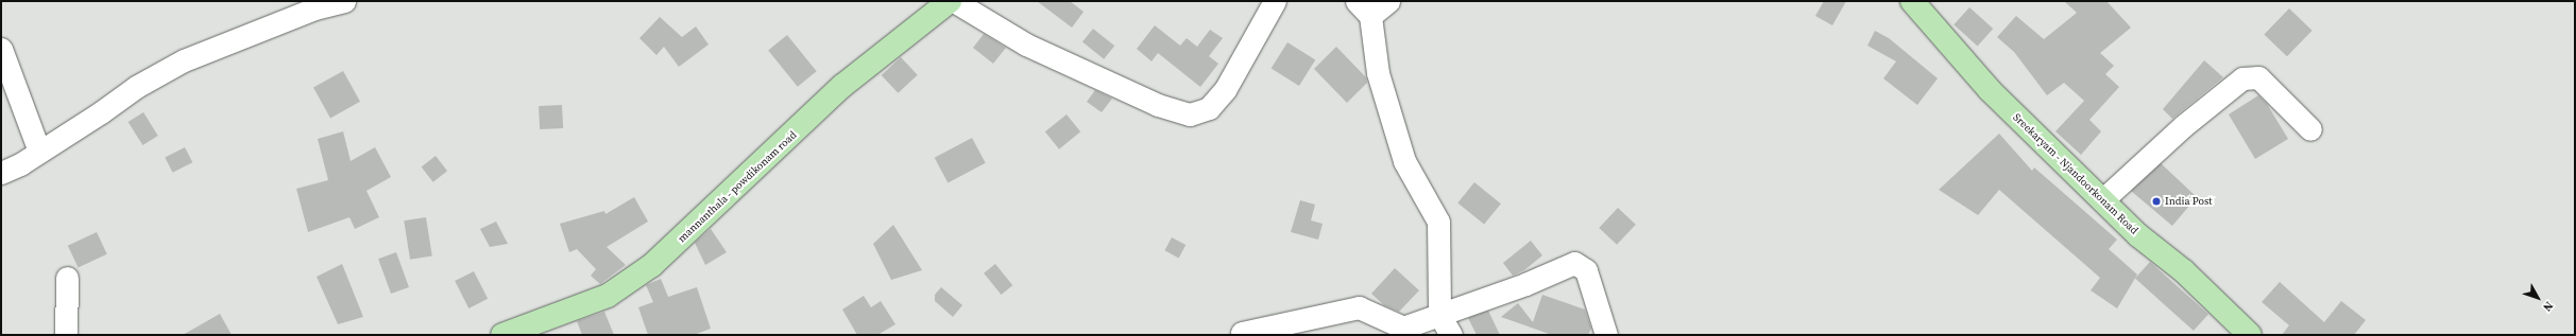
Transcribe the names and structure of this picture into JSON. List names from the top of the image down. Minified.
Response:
{"streets":{"main road":["Sreekaryam - Njandoorkonam Road","mannanthala - powdikonam road"]},"places":["India Post"],"north":"bottom right"}
